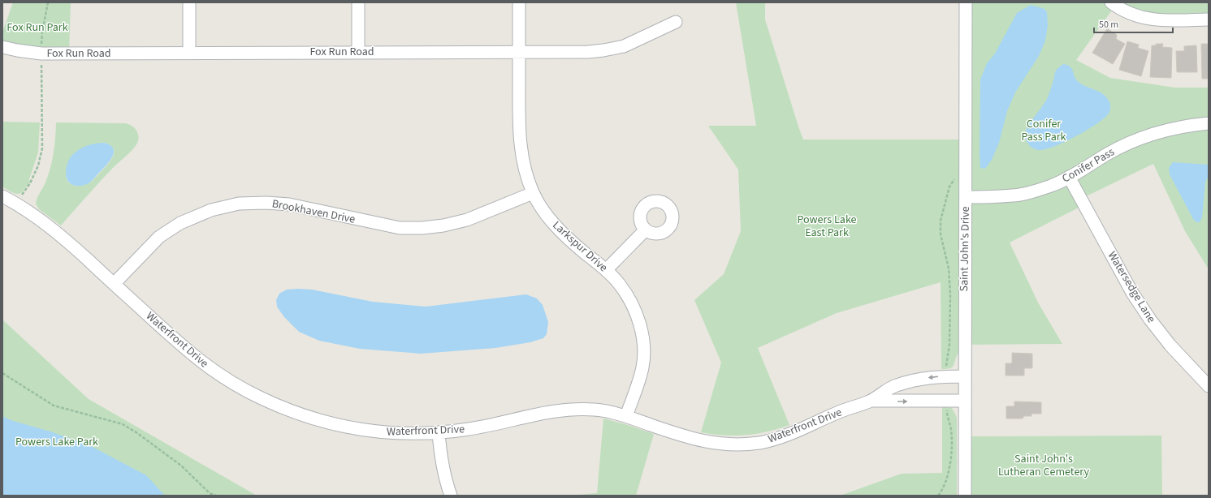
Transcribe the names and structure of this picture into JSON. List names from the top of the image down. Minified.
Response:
{"streets":{"street":["Fox Run Road","Conifer Pass","Brookhaven Drive","Larkspur Drive","Saint John's Drive","Watersedge Lane","Waterfront Drive"]},"crossings":[["Fox Run Road","Larkspur Drive"],["Conifer Pass","Saint John's Drive"],["Conifer Pass","Watersedge Lane"],["Brookhaven Drive","Larkspur Drive"],["Brookhaven Drive","Waterfront Drive"],["Larkspur Drive","Waterfront Drive"],["Saint John's Drive","Waterfront Drive"]],"parks":["Fox Run Park","Conifer Pass Park","Powers Lake East Park","Powers Lake Park","Saint John's Lutheran Cemetery"],"scale_bar":"50 m"}
